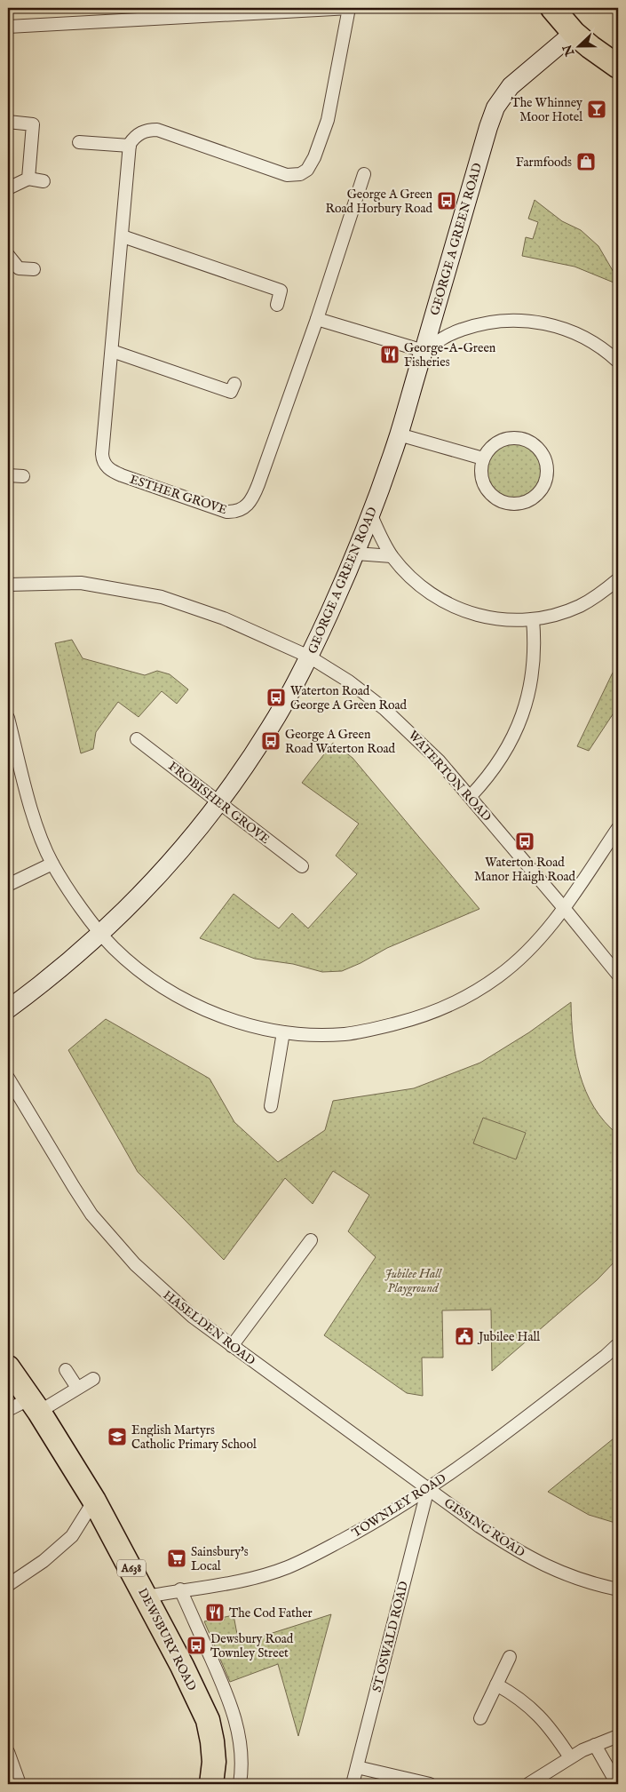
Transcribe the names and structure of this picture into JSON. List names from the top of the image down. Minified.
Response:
{"streets":{"highway":["A638","DEWSBURY ROAD"],"main road":["GEORGE A GREEN ROAD"],"street":["ESTHER GROVE","WATERTON ROAD","FROBISHER GROVE","HASELDEN ROAD","TOWNLEY ROAD","GISSING ROAD","ST OSWALD ROAD"]},"crossings":[["GEORGE A GREEN ROAD","WATERTON ROAD"],["GEORGE A GREEN ROAD","FROBISHER GROVE"],["HASELDEN ROAD","TOWNLEY ROAD"],["HASELDEN ROAD","GISSING ROAD"],["HASELDEN ROAD","ST OSWALD ROAD"],["TOWNLEY ROAD","GISSING ROAD"],["TOWNLEY ROAD","ST OSWALD ROAD"],["TOWNLEY ROAD","DEWSBURY ROAD"],["GISSING ROAD","ST OSWALD ROAD"]],"parks":["Jubilee Hall Playground"],"places":{"bar":["The Whinney Moor Hotel"],"shop":["Farmfoods"],"bus stop":["George A Green Road Horbury Road","Waterton Road George A Green Road","George A Green Road Waterton Road","Waterton Road Manor Haigh Road","Dewsbury Road Townley Street"],"restaurant":["George-A-Green Fisheries","The Cod Father"],"public building":["Jubilee Hall"],"school or university":["English Martyrs Catholic Primary School"],"supermarket":["Sainsbury's Local"]},"north":"left"}
